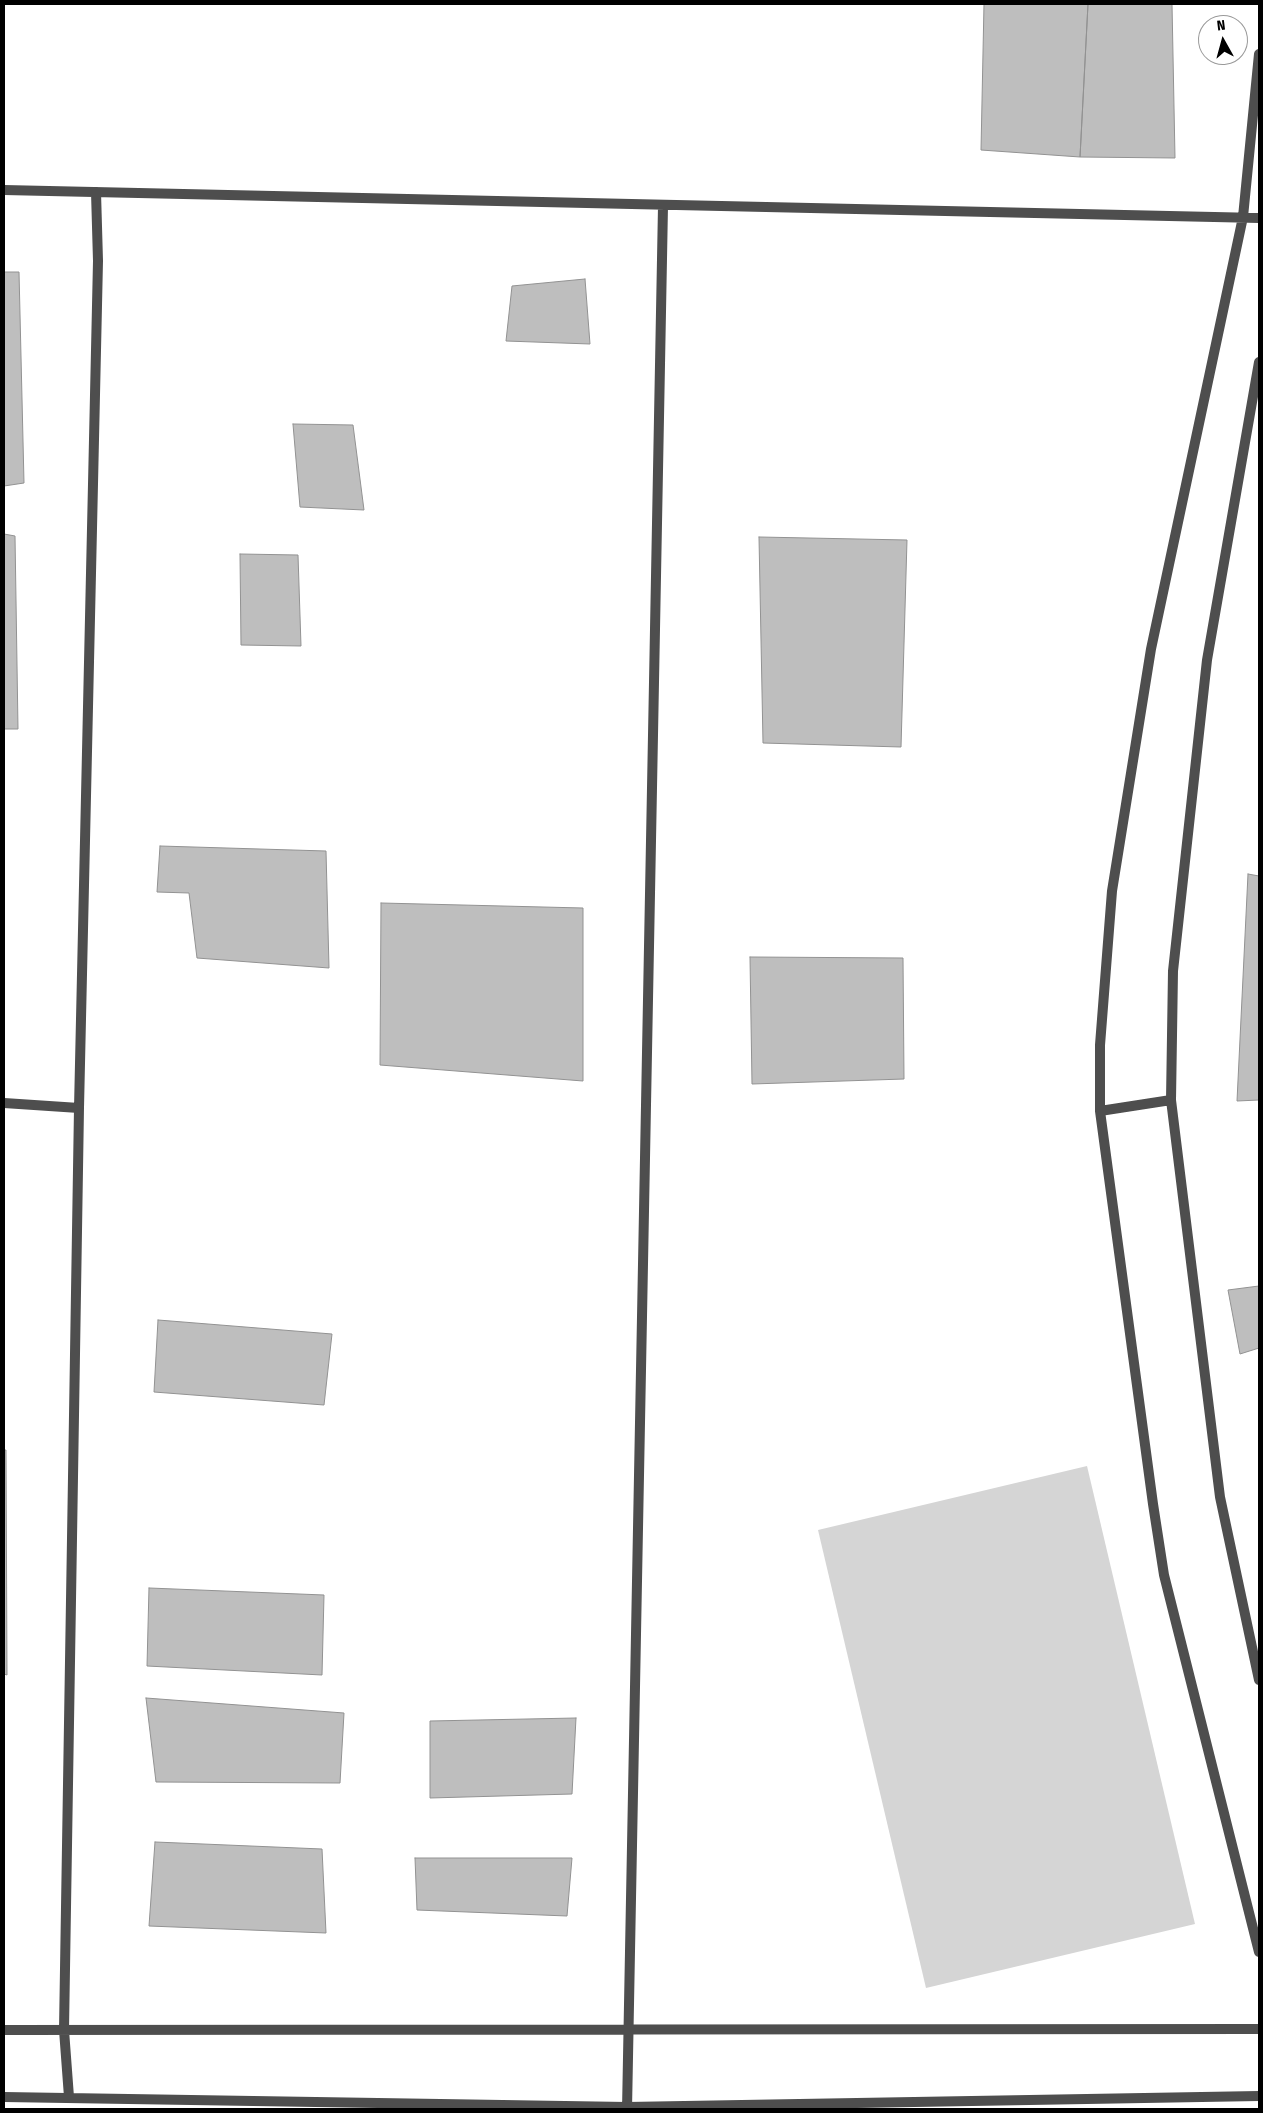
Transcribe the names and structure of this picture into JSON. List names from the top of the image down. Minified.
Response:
{"north":"top"}
